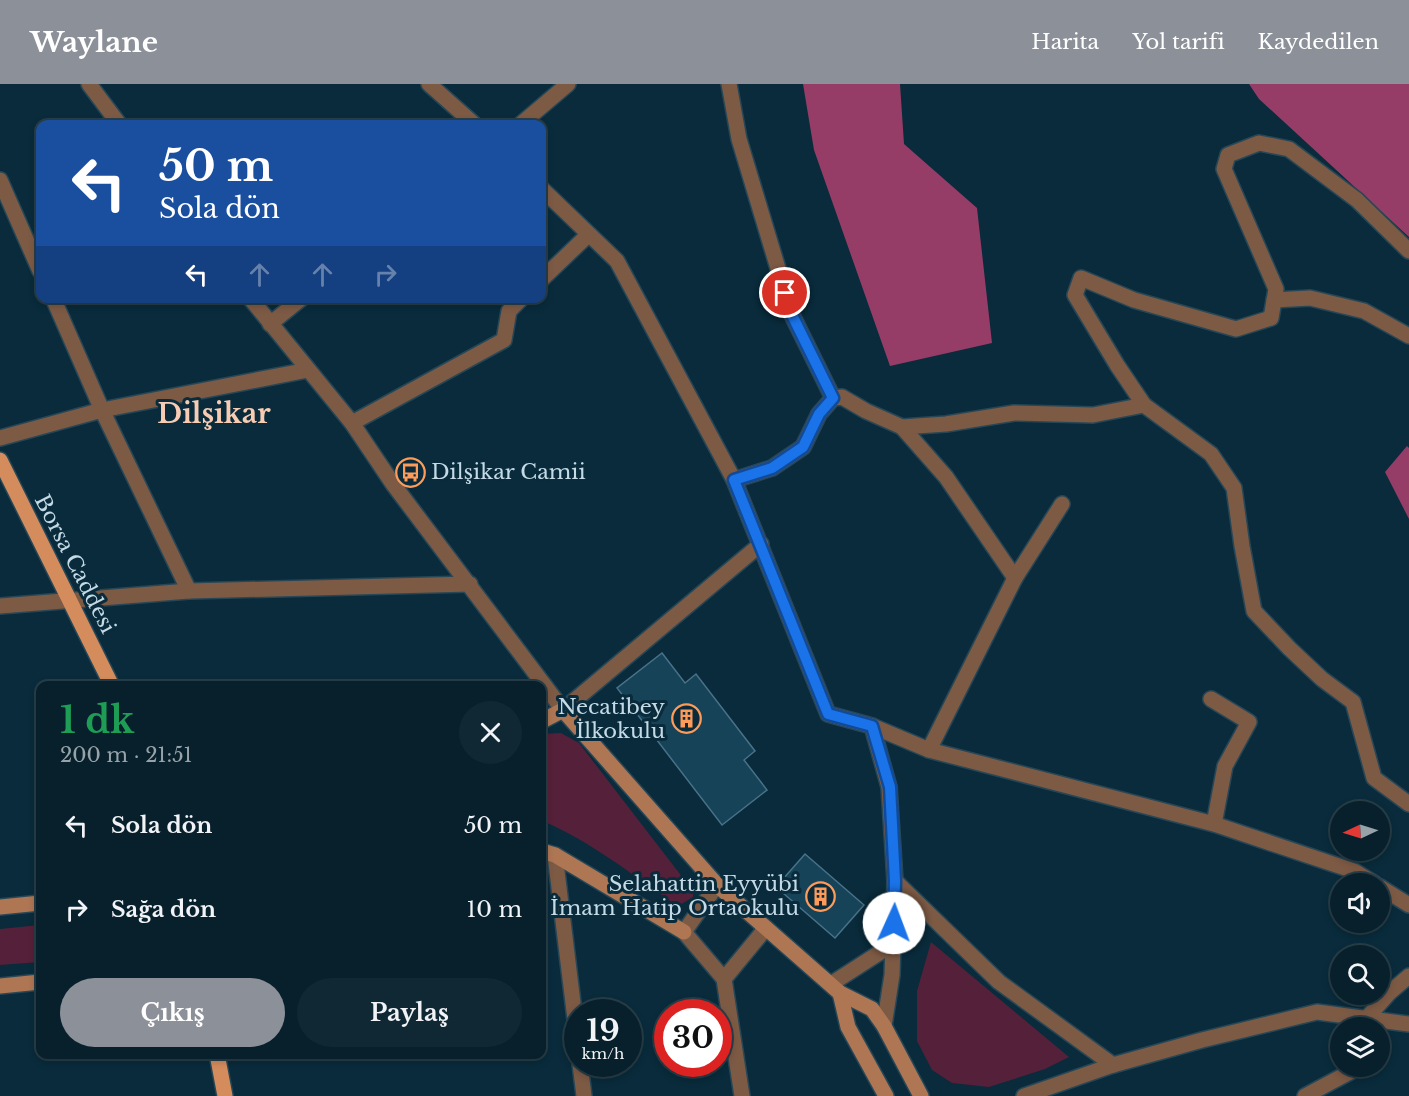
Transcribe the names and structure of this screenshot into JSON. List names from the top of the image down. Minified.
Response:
{"streets":{"main road":["Borsa Caddesi"]},"districts":["Dilşikar"],"places":{"bus stop":["Dilşikar Camii"],"building":["Necatibey İlkokulu","Selahattin Eyyübi İmam Hatip Ortaokulu"]},"north":"left","page":{"header":"Waylane","nav":["Harita","Yol tarifi","Kaydedilen"],"turn":["50 m","Sola dön"],"heading":["1 dk","200 m · 21:51"],"list":[{"name":"Sola dön","value":"50 m"},{"name":"Sağa dön","value":"10 m"}],"buttons":["Çıkış","Paylaş"],"speed":"19 km/h","limit":"30"}}
